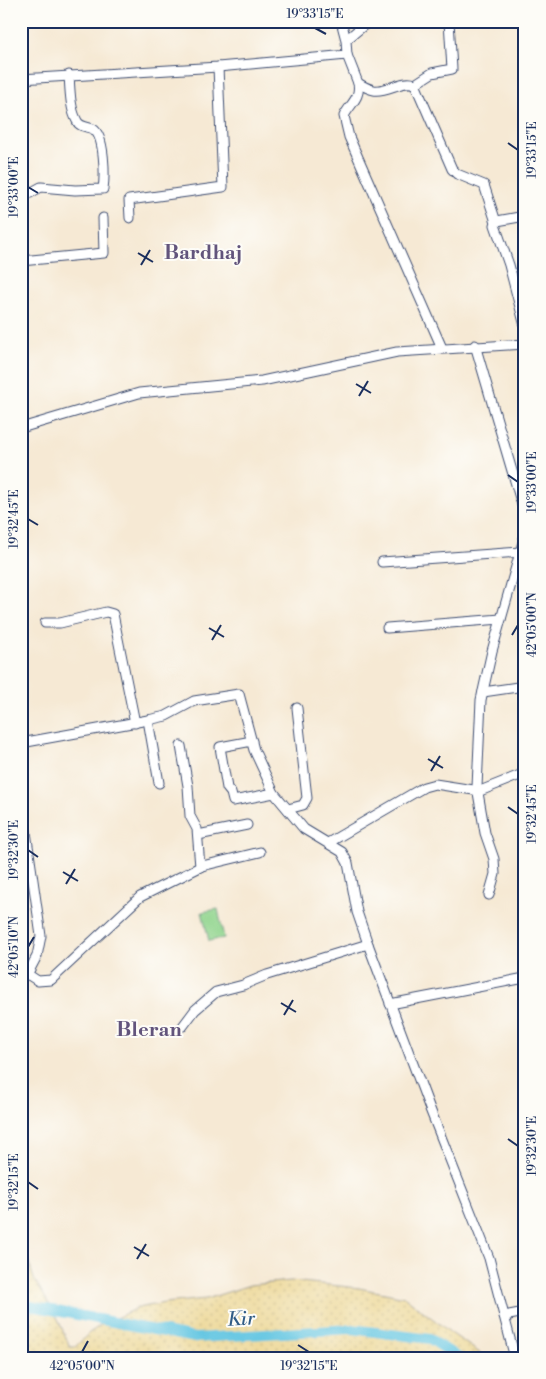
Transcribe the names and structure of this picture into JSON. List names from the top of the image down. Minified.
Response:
{"districts":["Bardhaj","Bleran"],"water":["Kir"],"coordinates":["19°33'15\"E","19°33'00\"E","19°32'45\"E","42°05'00\"N","19°32'30\"E","42°05'10\"N","19°32'15\"E"]}
